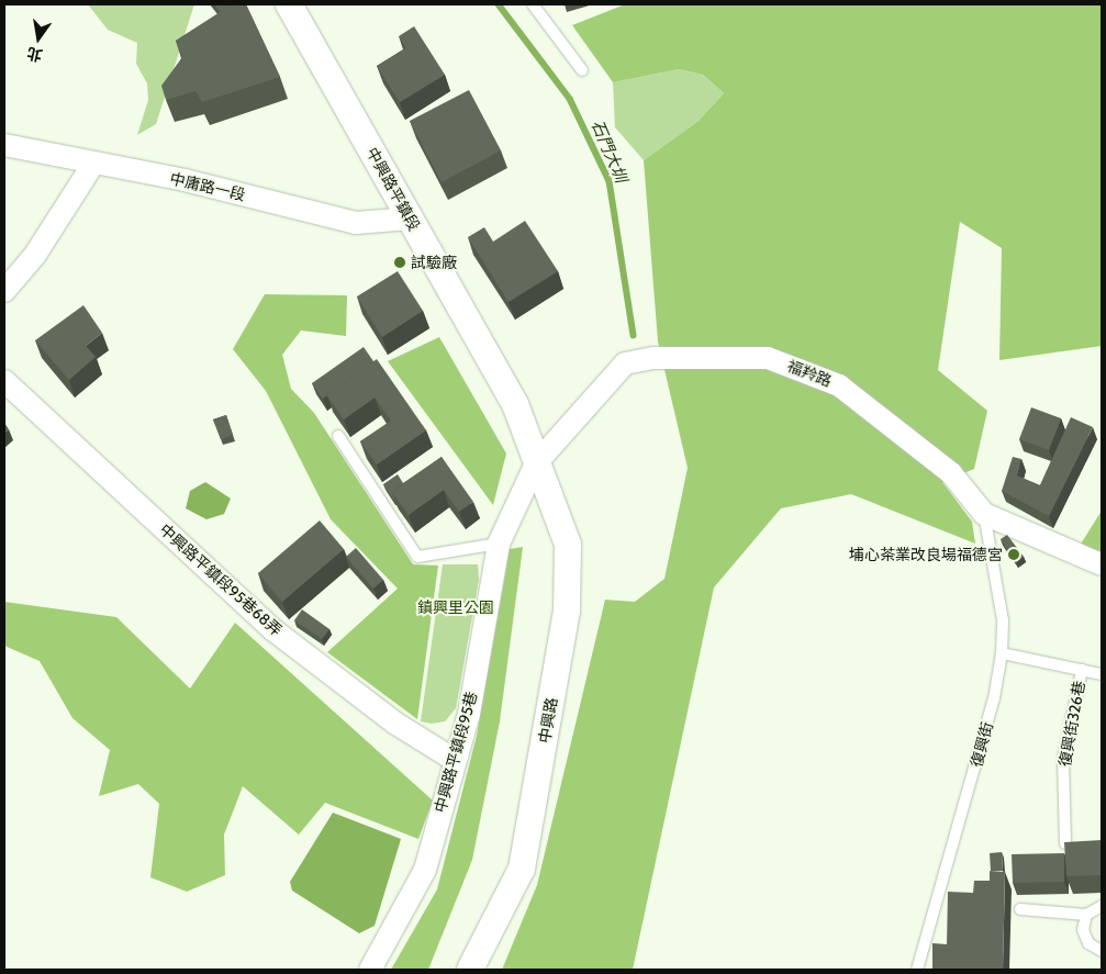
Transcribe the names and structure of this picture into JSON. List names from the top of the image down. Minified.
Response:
{"streets":{"street":["中庸路一段","中興路平鎮段","福羚路","中興路平鎮段95巷68弄","中興路","中興路平鎮段95巷"],"lane":["復興街326巷","復興街"]},"crossings":[["中庸路一段","中興路平鎮段"],["中興路平鎮段","福羚路"],["中興路平鎮段","中興路"],["中興路平鎮段","中興路平鎮段95巷"],["福羚路","中興路"],["福羚路","復興街"],["福羚路","中興路平鎮段95巷"],["中興路平鎮段95巷68弄","中興路平鎮段95巷"],["中興路","中興路平鎮段95巷"],["復興街326巷","復興街"]],"water":["石門大圳"],"parks":["鎮興里公園"],"places":["試驗廠","埔心茶業改良場福德宮"],"north":"bottom"}
